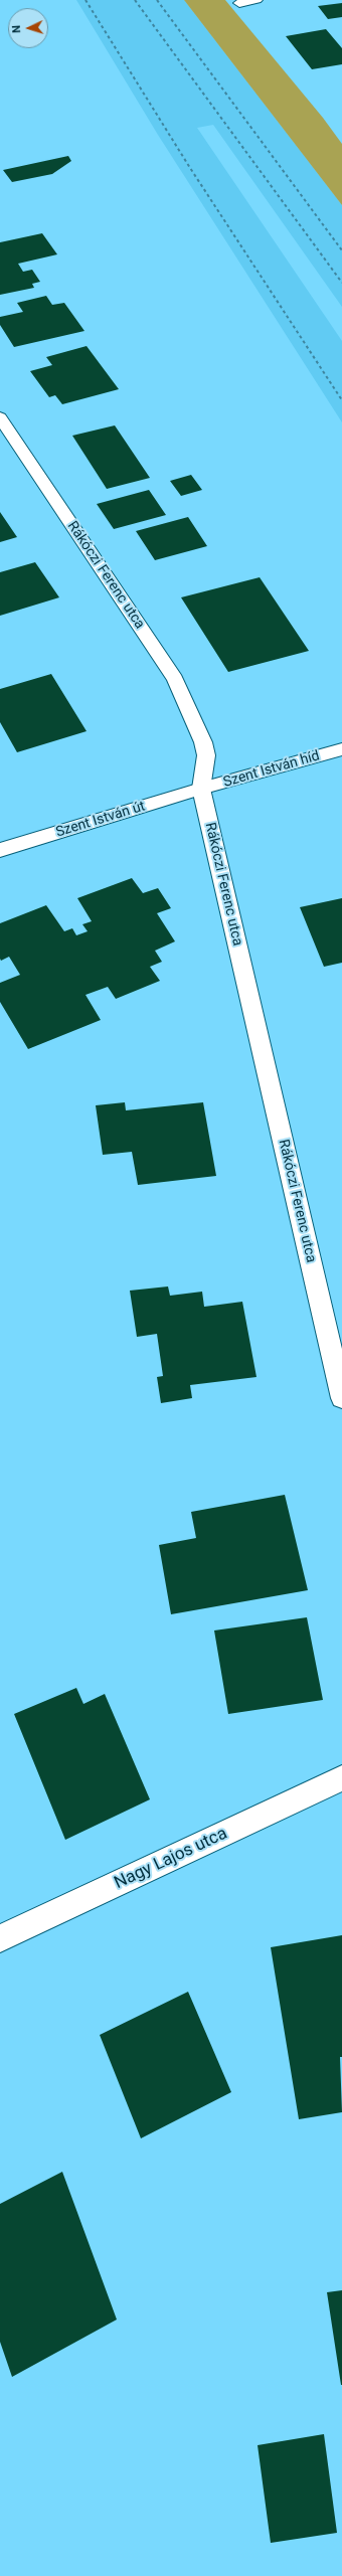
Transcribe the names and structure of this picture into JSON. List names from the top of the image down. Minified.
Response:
{"streets":{"street":["Rákóczi Ferenc utca","Szent István híd","Szent István út","Nagy Lajos utca"]},"crossings":[["Rákóczi Ferenc utca","Szent István híd"],["Rákóczi Ferenc utca","Szent István út"],["Szent István híd","Szent István út"]],"north":"left"}
